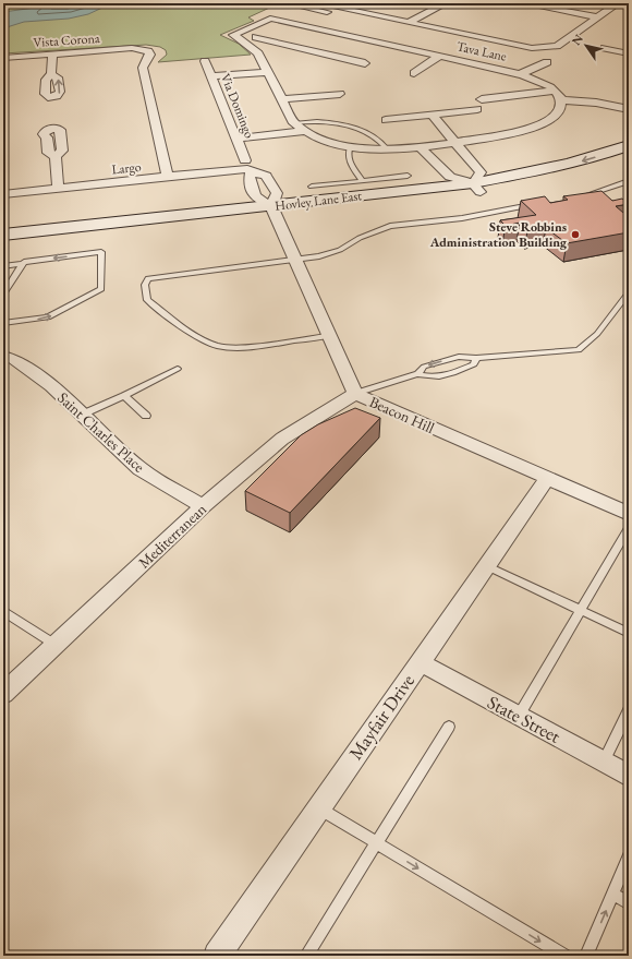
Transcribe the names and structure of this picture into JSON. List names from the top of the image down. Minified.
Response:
{"streets":{"main road":["Hovley Lane East"],"street":["Vista Corona","Tava Lane","Via Domingo","Largo","Beacon Hill","Saint Charles Place","Mediterranean","Mayfair Drive","State Street"]},"crossings":[["Vista Corona","Largo"],["Largo","Hovley Lane East"],["Largo","Beacon Hill"],["Hovley Lane East","Beacon Hill"],["Beacon Hill","Mediterranean"],["Beacon Hill","Mayfair Drive"],["Saint Charles Place","Mediterranean"],["Mayfair Drive","State Street"]],"places":["Steve Robbins Administration Building"],"north":"top left"}
